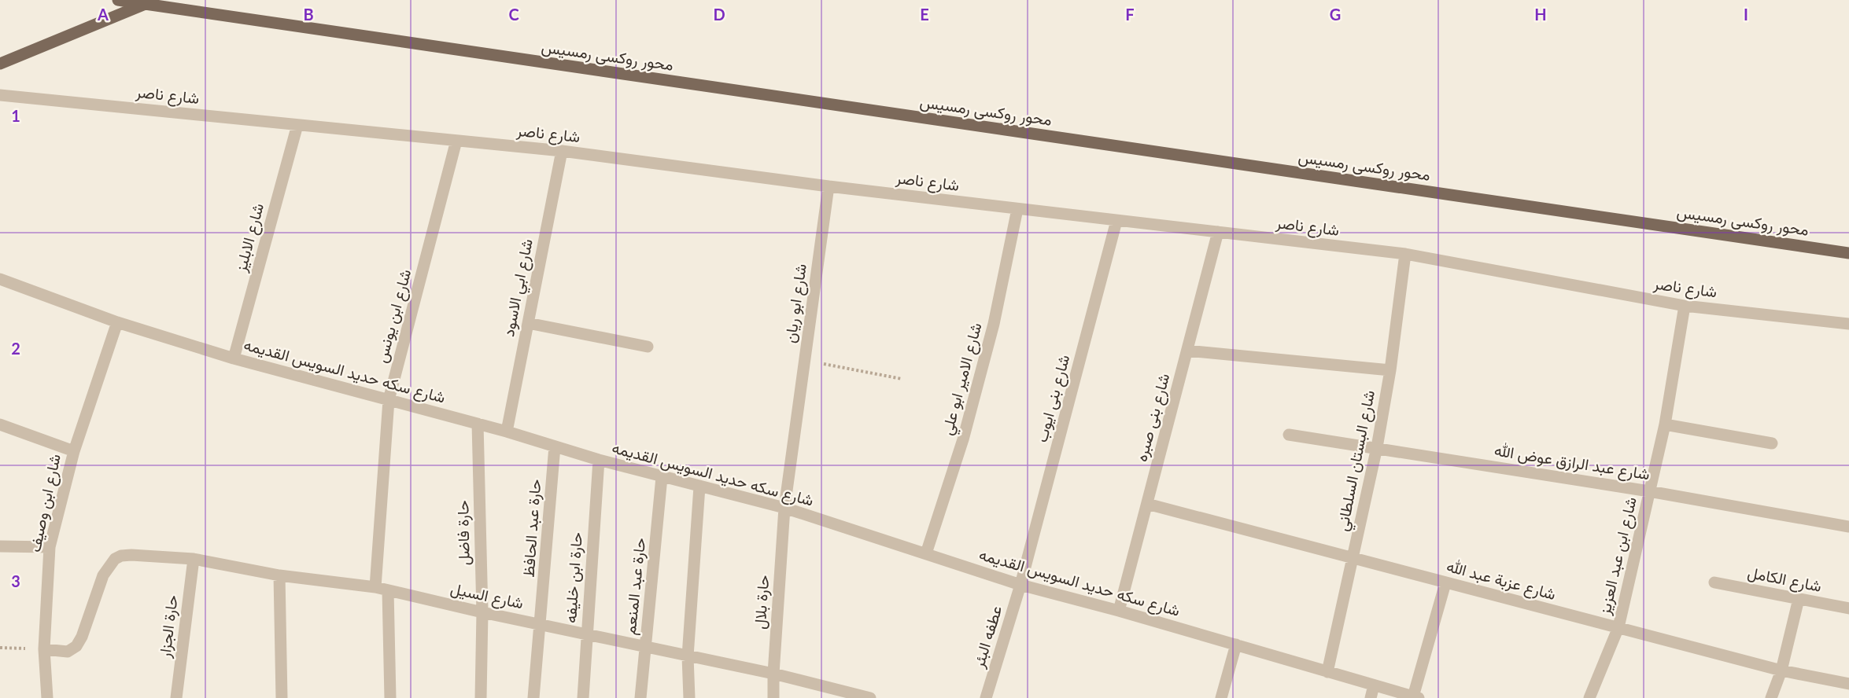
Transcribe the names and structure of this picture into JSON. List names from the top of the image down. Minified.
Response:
{"streets":{"main road":["محور روكسى رمسيس"],"street":["شارع ناصر","شارع الابليز","شارع ابي الاسود","شارع ابو ريان","شارع ابن يونس","شارع سكه حديد السويس القديمه","شارع الامير ابو علي","شارع بنى ايوب","شارع بنى صبره","شارع البستان السلطاني","شارع عبد الرازق عوض الله","شارع ابن وصيف","حارة عبد الحافظ","حارة فاضل","شارع ابن عبد العزيز","حارة ابن خليفه","شارع الكامل","شارع عزبة عبد الله","حارة عبد المنعم","شارع السيل","حارة بلال","حارة الجزار","عطفه البئر"]},"crossings":[["شارع ناصر","شارع الابليز"],["شارع ناصر","شارع ابي الاسود"],["شارع ناصر","شارع ابو ريان"],["شارع ناصر","شارع ابن يونس"],["شارع ناصر","شارع الامير ابو علي"],["شارع ناصر","شارع بنى ايوب"],["شارع ناصر","شارع بنى صبره"],["شارع ناصر","شارع البستان السلطاني"],["شارع ناصر","شارع ابن عبد العزيز"],["شارع الابليز","شارع سكه حديد السويس القديمه"],["شارع ابي الاسود","شارع سكه حديد السويس القديمه"],["شارع ابو ريان","شارع سكه حديد السويس القديمه"],["شارع ابو ريان","حارة بلال"],["شارع ابن يونس","شارع سكه حديد السويس القديمه"],["شارع ابن يونس","شارع السيل"],["شارع سكه حديد السويس القديمه","شارع الامير ابو علي"],["شارع سكه حديد السويس القديمه","شارع بنى ايوب"],["شارع سكه حديد السويس القديمه","شارع بنى صبره"],["شارع سكه حديد السويس القديمه","شارع البستان السلطاني"],["شارع سكه حديد السويس القديمه","شارع ابن وصيف"],["شارع سكه حديد السويس القديمه","حارة عبد الحافظ"],["شارع سكه حديد السويس القديمه","حارة فاضل"],["شارع سكه حديد السويس القديمه","حارة ابن خليفه"],["شارع سكه حديد السويس القديمه","حارة عبد المنعم"],["شارع سكه حديد السويس القديمه","حارة بلال"],["شارع سكه حديد السويس القديمه","عطفه البئر"],["شارع بنى ايوب","عطفه البئر"],["شارع بنى صبره","شارع عزبة عبد الله"],["شارع البستان السلطاني","شارع عبد الرازق عوض الله"],["شارع البستان السلطاني","شارع عزبة عبد الله"],["شارع عبد الرازق عوض الله","شارع ابن عبد العزيز"],["شارع ابن وصيف","شارع السيل"],["حارة عبد الحافظ","شارع السيل"],["حارة فاضل","شارع السيل"],["شارع ابن عبد العزيز","شارع عزبة عبد الله"],["حارة ابن خليفه","شارع السيل"],["حارة عبد المنعم","شارع السيل"],["شارع السيل","حارة بلال"],["شارع السيل","حارة الجزار"]],"grid":{"columns":["A","B","C","D","E","F","G","H","I"],"rows":["1","2","3"]}}
